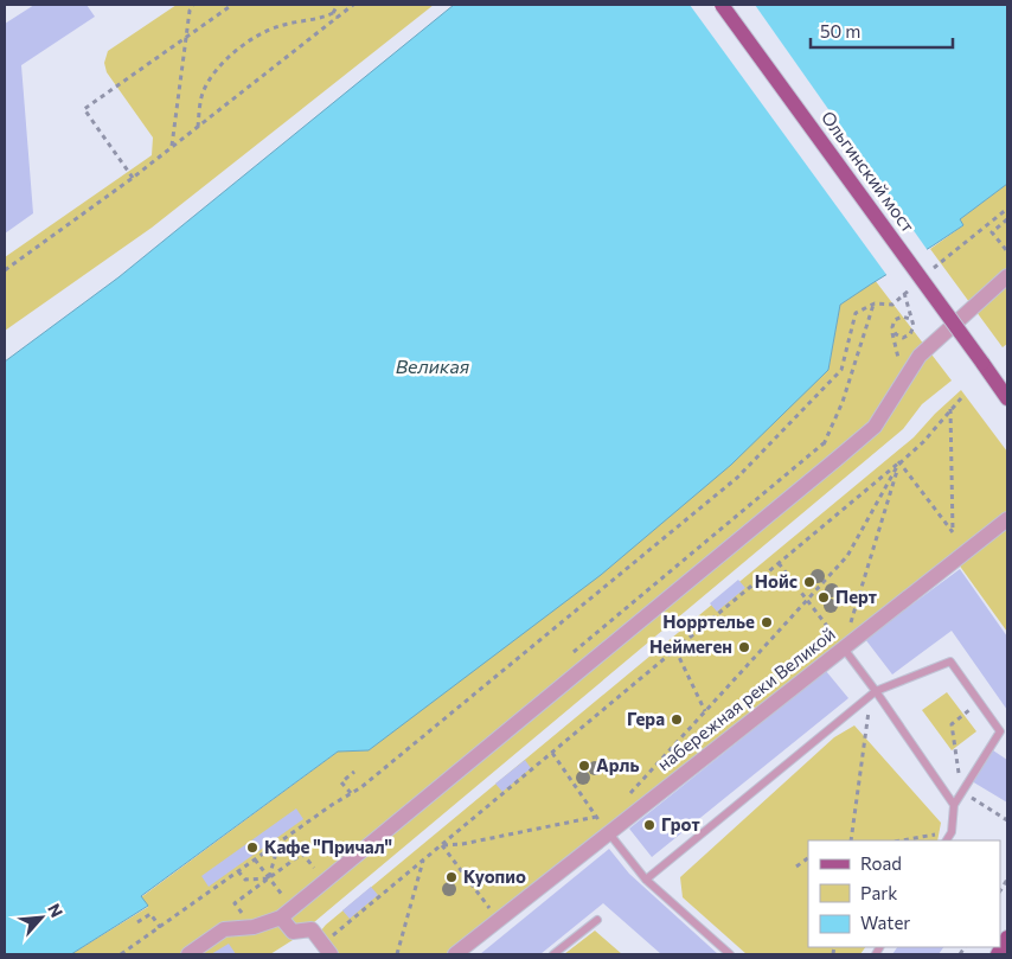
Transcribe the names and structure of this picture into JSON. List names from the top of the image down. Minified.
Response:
{"streets":{"main road":["Ольгинский мост"],"street":["набережная реки Великой"]},"water":["Великая"],"places":["Нойс","Перт","Норртелье","Неймеген","Гера","Арль","Грот","Кафе \"Причал\"","Куопио"],"legend":["Road","Park","Water"],"scale_bar":"50 m","north":"top right"}
